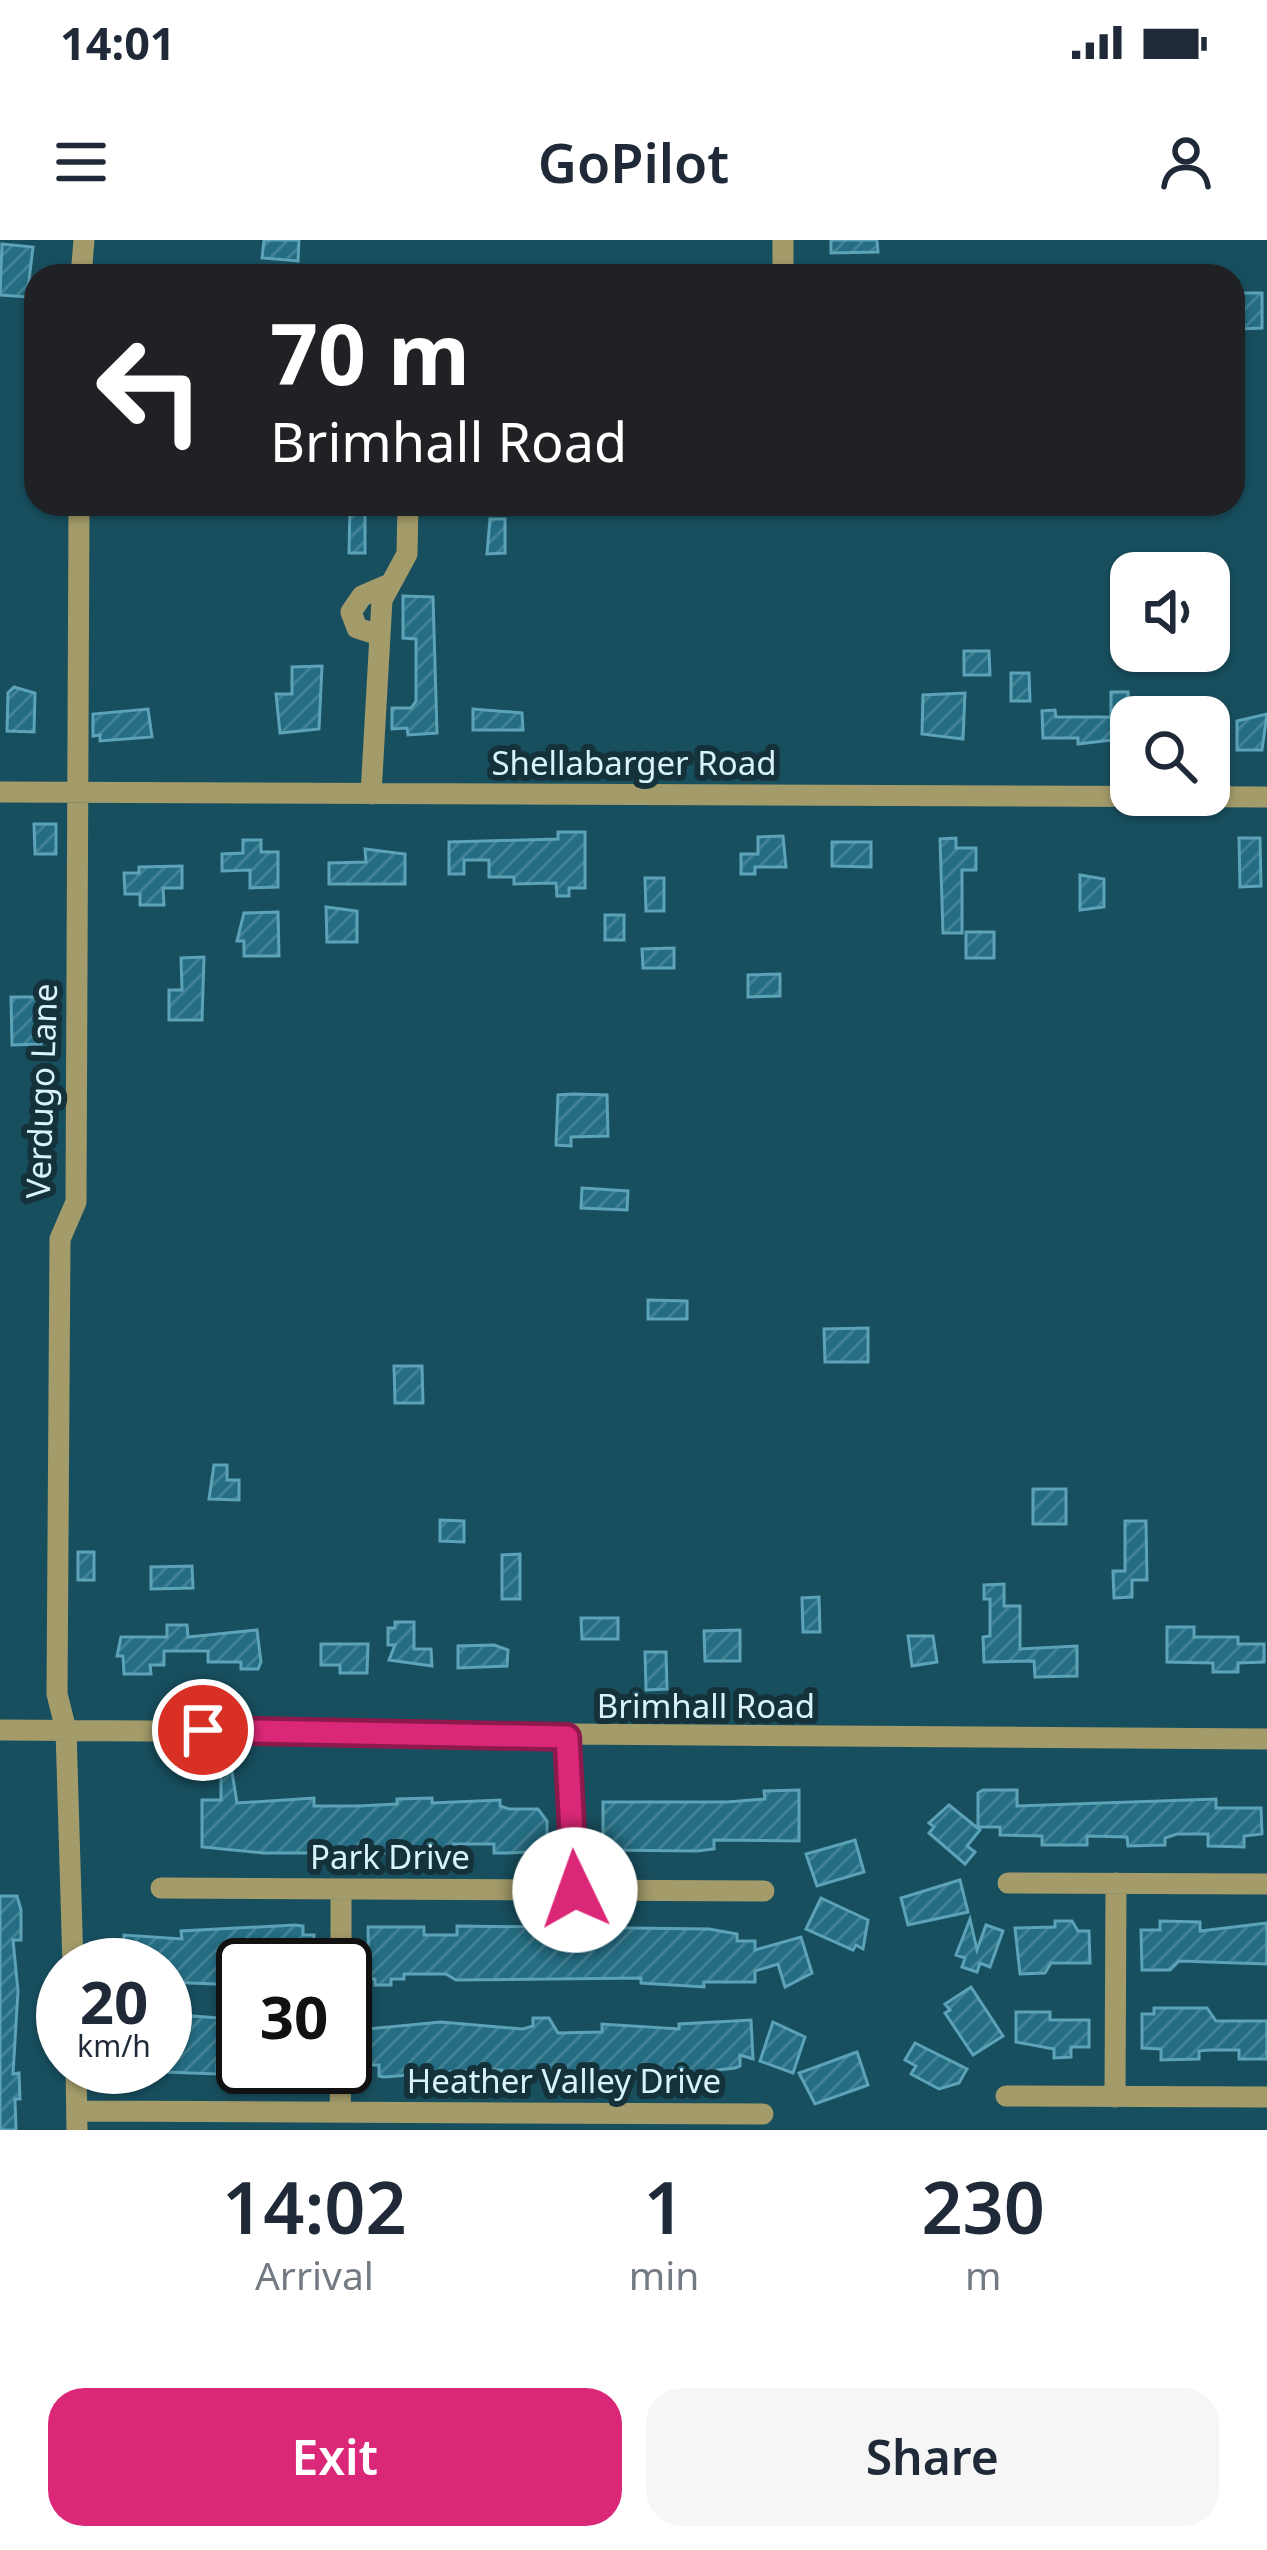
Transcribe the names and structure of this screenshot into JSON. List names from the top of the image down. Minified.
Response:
{"streets":{"street":["Shellabarger Road","Verdugo Lane","Brimhall Road","Park Drive","Heather Valley Drive"]},"crossings":[["Shellabarger Road","Verdugo Lane"],["Verdugo Lane","Brimhall Road"]],"page":{"status":"14:01","header":"GoPilot","turn":["70 m","Brimhall Road"],"speed":"20 km/h","limit":"30","eta":["14:02","Arrival","1","min","230","m"],"buttons":["Exit","Share"]}}
